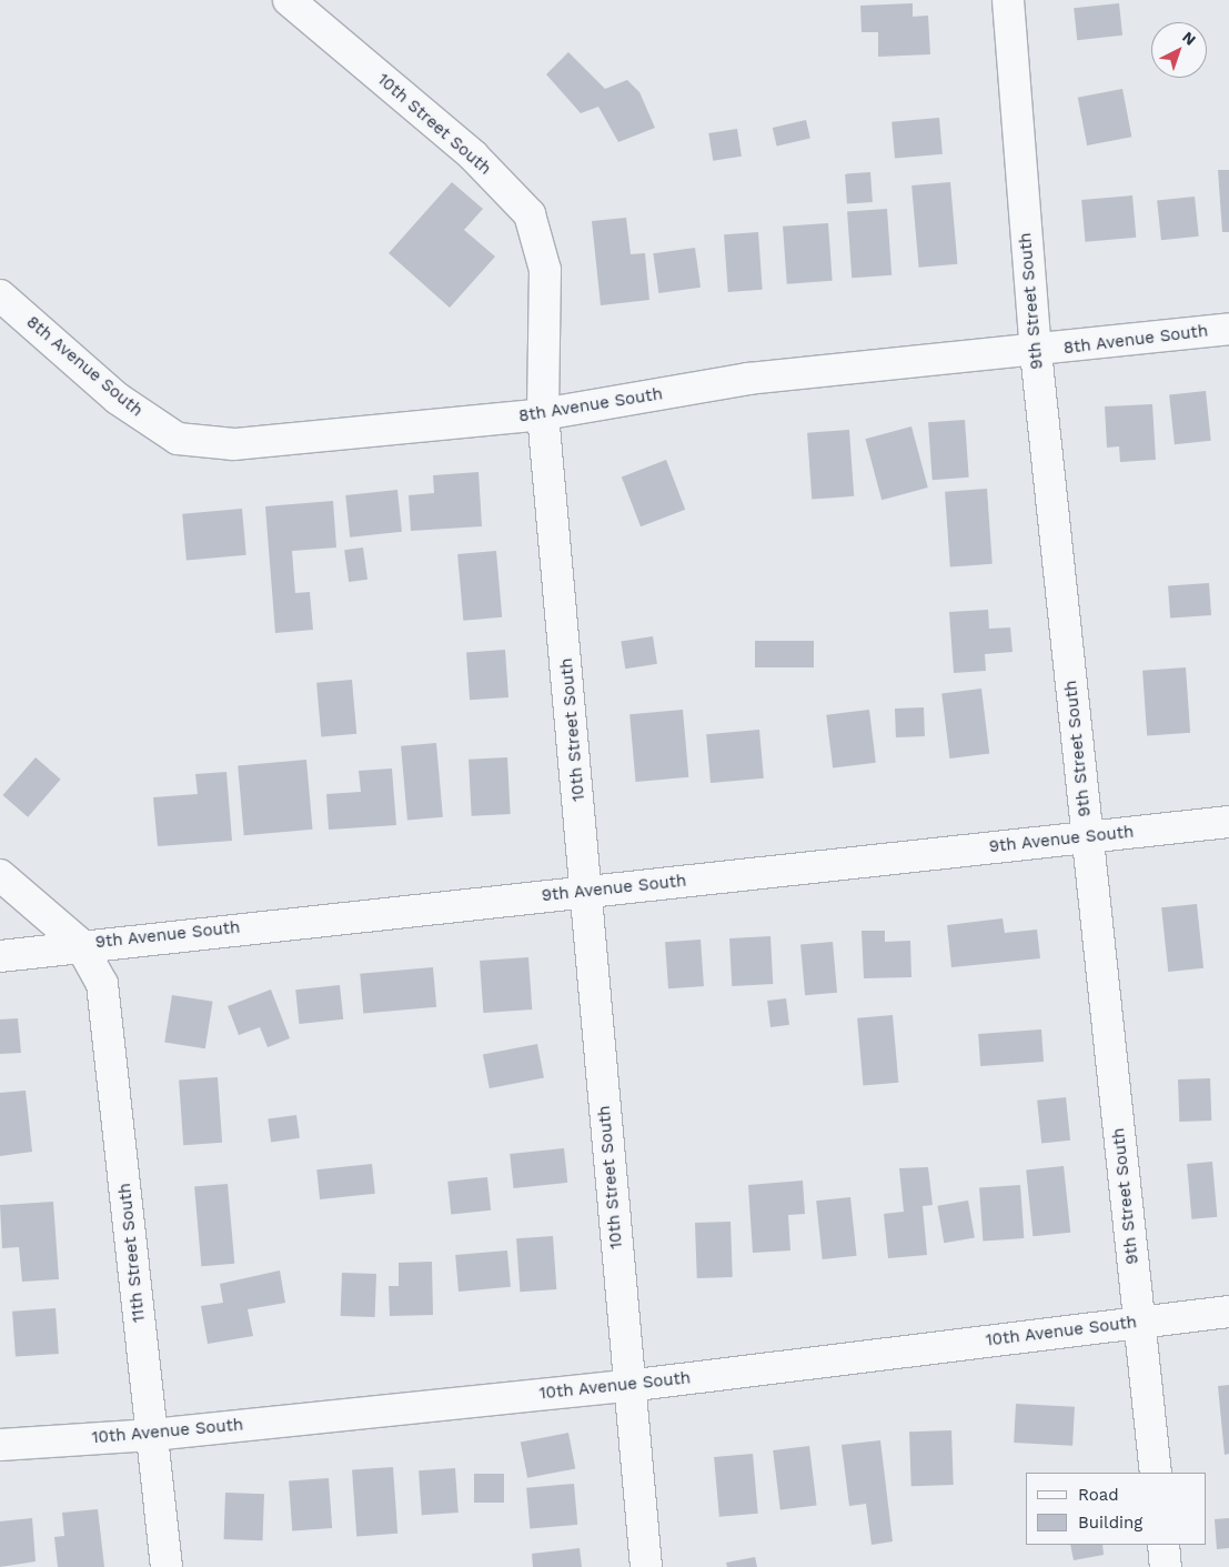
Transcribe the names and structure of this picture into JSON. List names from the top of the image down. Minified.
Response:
{"streets":{"street":["10th Street South","9th Street South","8th Avenue South","9th Avenue South","11th Street South","10th Avenue South"]},"crossings":[["10th Street South","8th Avenue South"],["10th Street South","9th Avenue South"],["10th Street South","10th Avenue South"],["9th Street South","8th Avenue South"],["9th Street South","9th Avenue South"],["9th Street South","10th Avenue South"],["9th Avenue South","11th Street South"],["11th Street South","10th Avenue South"]],"legend":["Road","Building"],"north":"top right"}
